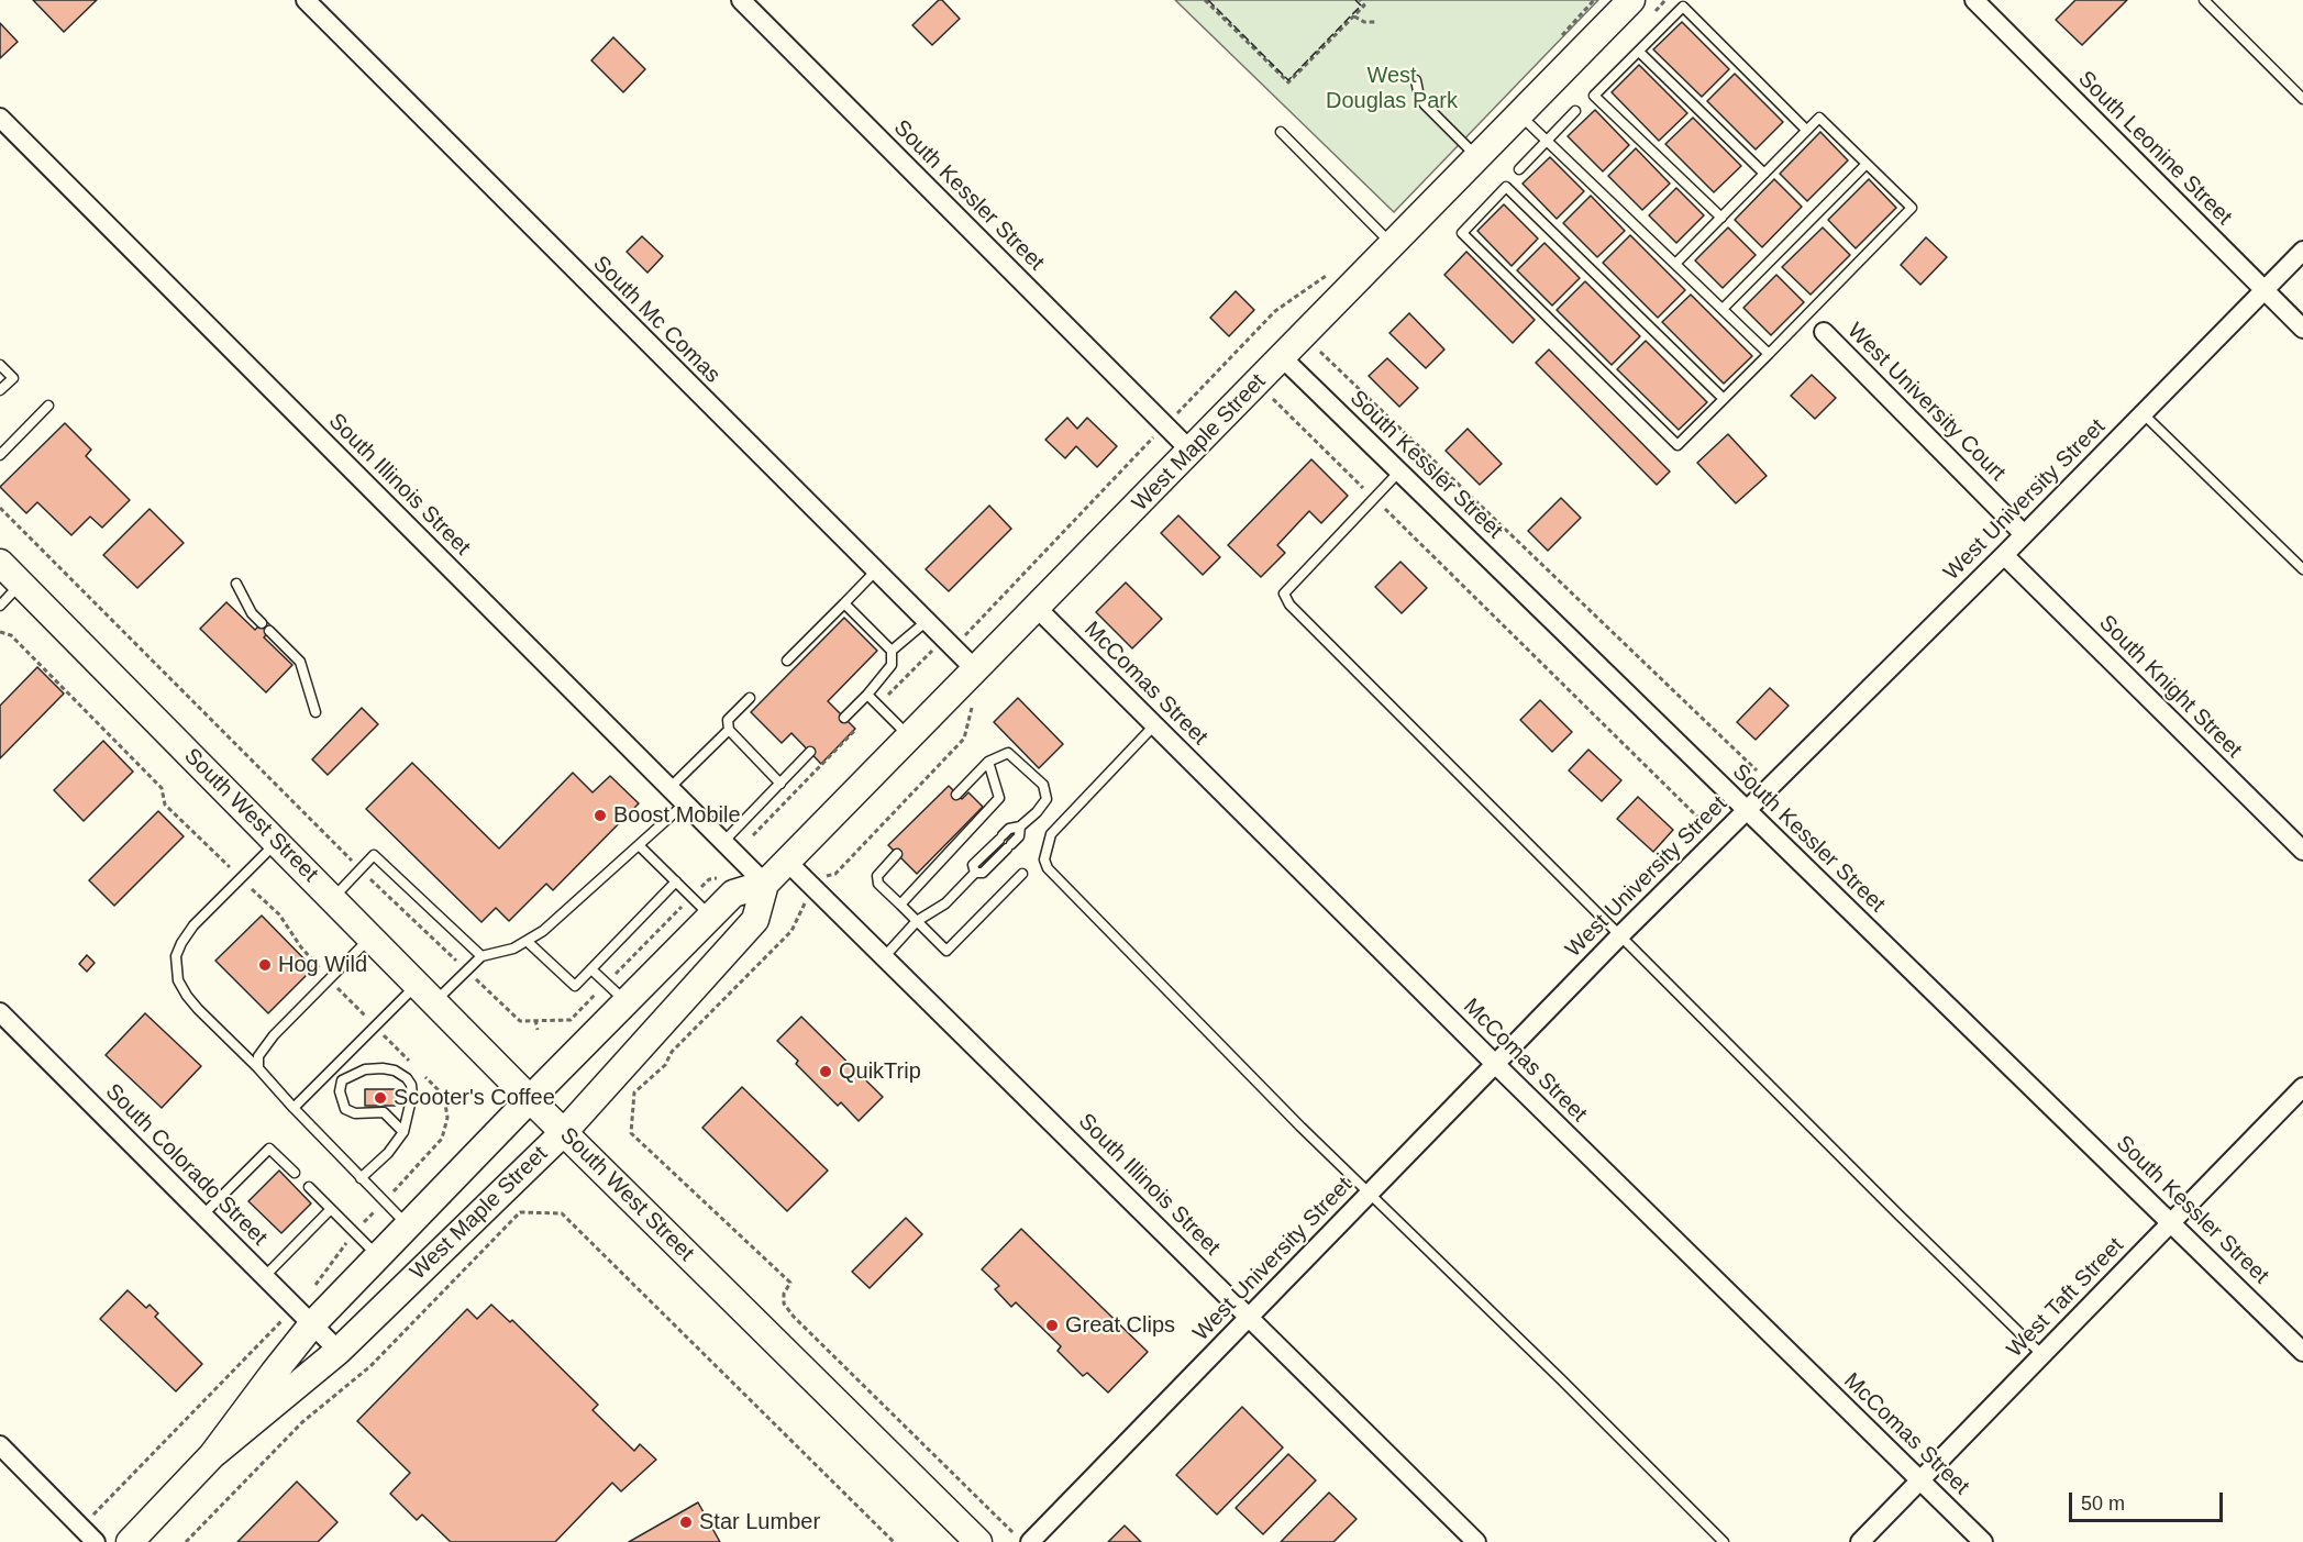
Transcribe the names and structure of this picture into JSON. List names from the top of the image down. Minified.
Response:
{"streets":{"street":["South Leonine Street","South Kessler Street","South Mc Comas","West University Court","West Maple Street","South Illinois Street","West University Street","McComas Street","South Knight Street","South West Street","South Colorado Street","West Taft Street"]},"crossings":[["South Leonine Street","West University Street"],["South Kessler Street","West Maple Street"],["South Kessler Street","West University Street"],["South Kessler Street","West Taft Street"],["South Mc Comas","West Maple Street"],["West University Court","West University Street"],["West Maple Street","South Illinois Street"],["West Maple Street","McComas Street"],["West Maple Street","South West Street"],["West Maple Street","South Colorado Street"],["South Illinois Street","West University Street"],["West University Street","McComas Street"],["West University Street","South Knight Street"],["McComas Street","West Taft Street"]],"parks":["West Douglas Park"],"places":["Boost Mobile","Hog Wild","QuikTrip","Scooter's Coffee","Great Clips","Star Lumber"],"scale_bar":"50 m"}
